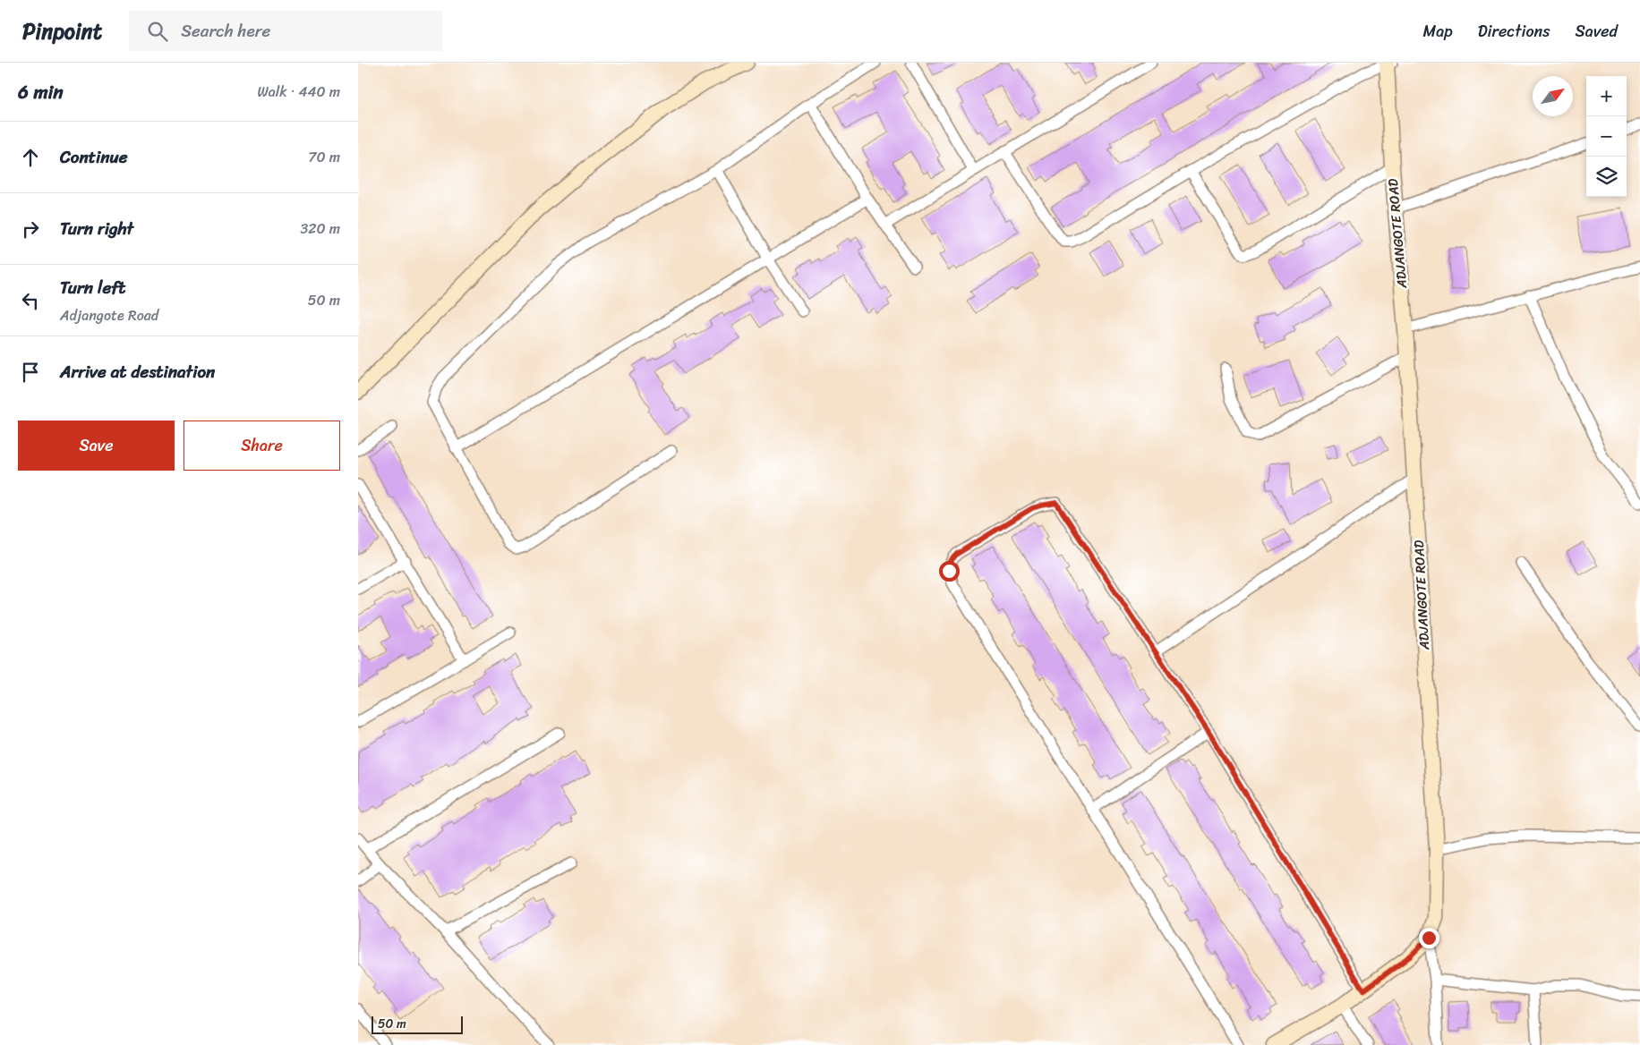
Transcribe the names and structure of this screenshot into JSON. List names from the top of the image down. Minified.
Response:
{"streets":{"street":["ADJANGOTE ROAD"]},"scale_bar":"50 m","north":"top right","page":{"header":"Pinpoint","search":"Search here","nav":["Map","Directions","Saved"],"heading":["6 min","Walk · 440 m"],"map_buttons":["+","−"],"list":[["Continue","70 m"],["Turn right","320 m"],["Turn left","Adjangote Road","50 m"],"Arrive at destination"],"buttons":["Save","Share"],"scale":"50 m"}}
